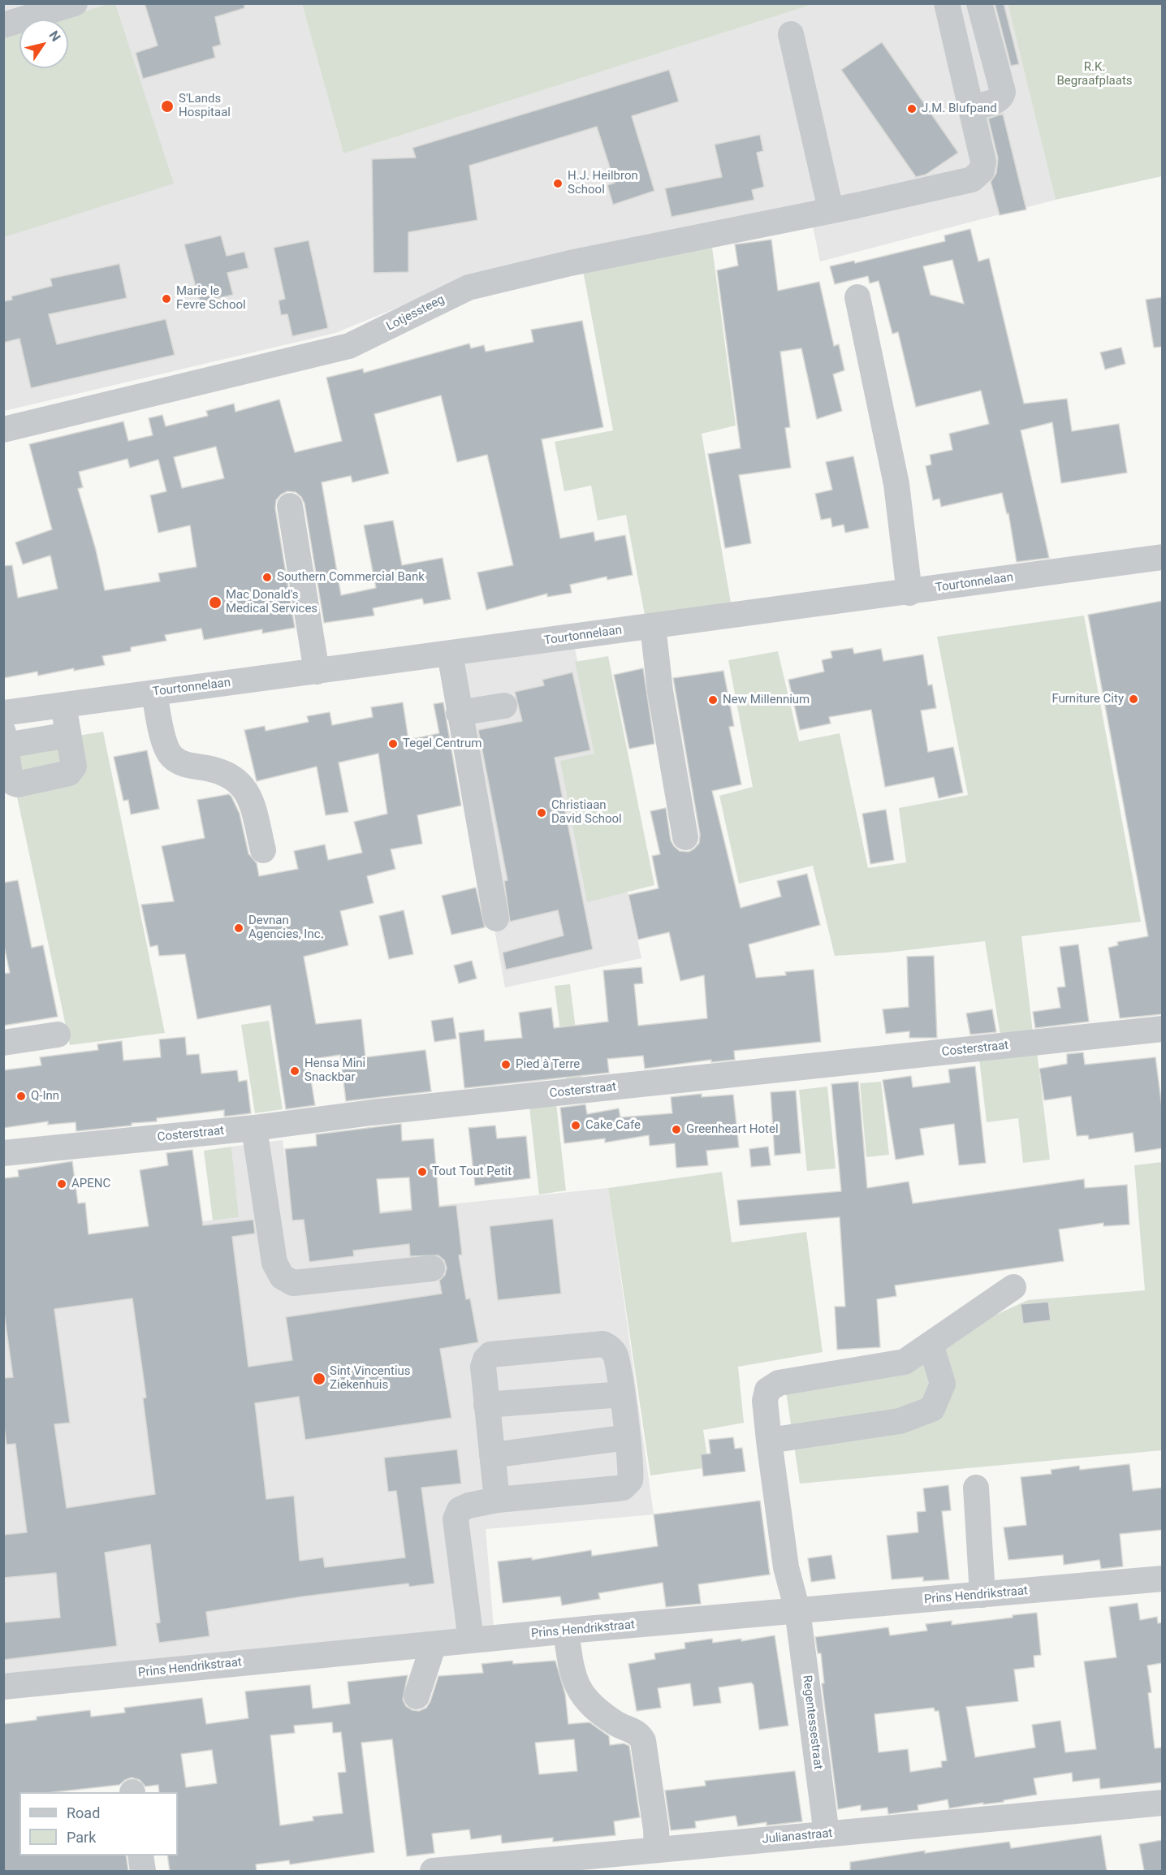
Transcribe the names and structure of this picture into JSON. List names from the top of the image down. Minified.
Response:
{"streets":{"street":["Lotjessteeg","Tourtonnelaan","Costerstraat","Prins Hendrikstraat","Regentessestraat","Julianastraat"]},"crossings":[["Prins Hendrikstraat","Regentessestraat"],["Regentessestraat","Julianastraat"]],"parks":["R.K. Begraafplaats"],"places":["S'Lands Hospitaal","J.M. Blufpand","H.J. Heilbron School","Marie le Fevre School","Southern Commercial Bank","Mac Donald's Medical Services","Furniture City","New Millennium","Tegel Centrum","Christiaan David School","Devnan Agencies, Inc.","Pied à Terre","Hensa Mini Snackbar","Q-Inn","Cake Cafe","Greenheart Hotel","Tout Tout Petit","APENC","Sint Vincentius Ziekenhuis"],"legend":["Road","Park"],"north":"top right"}
